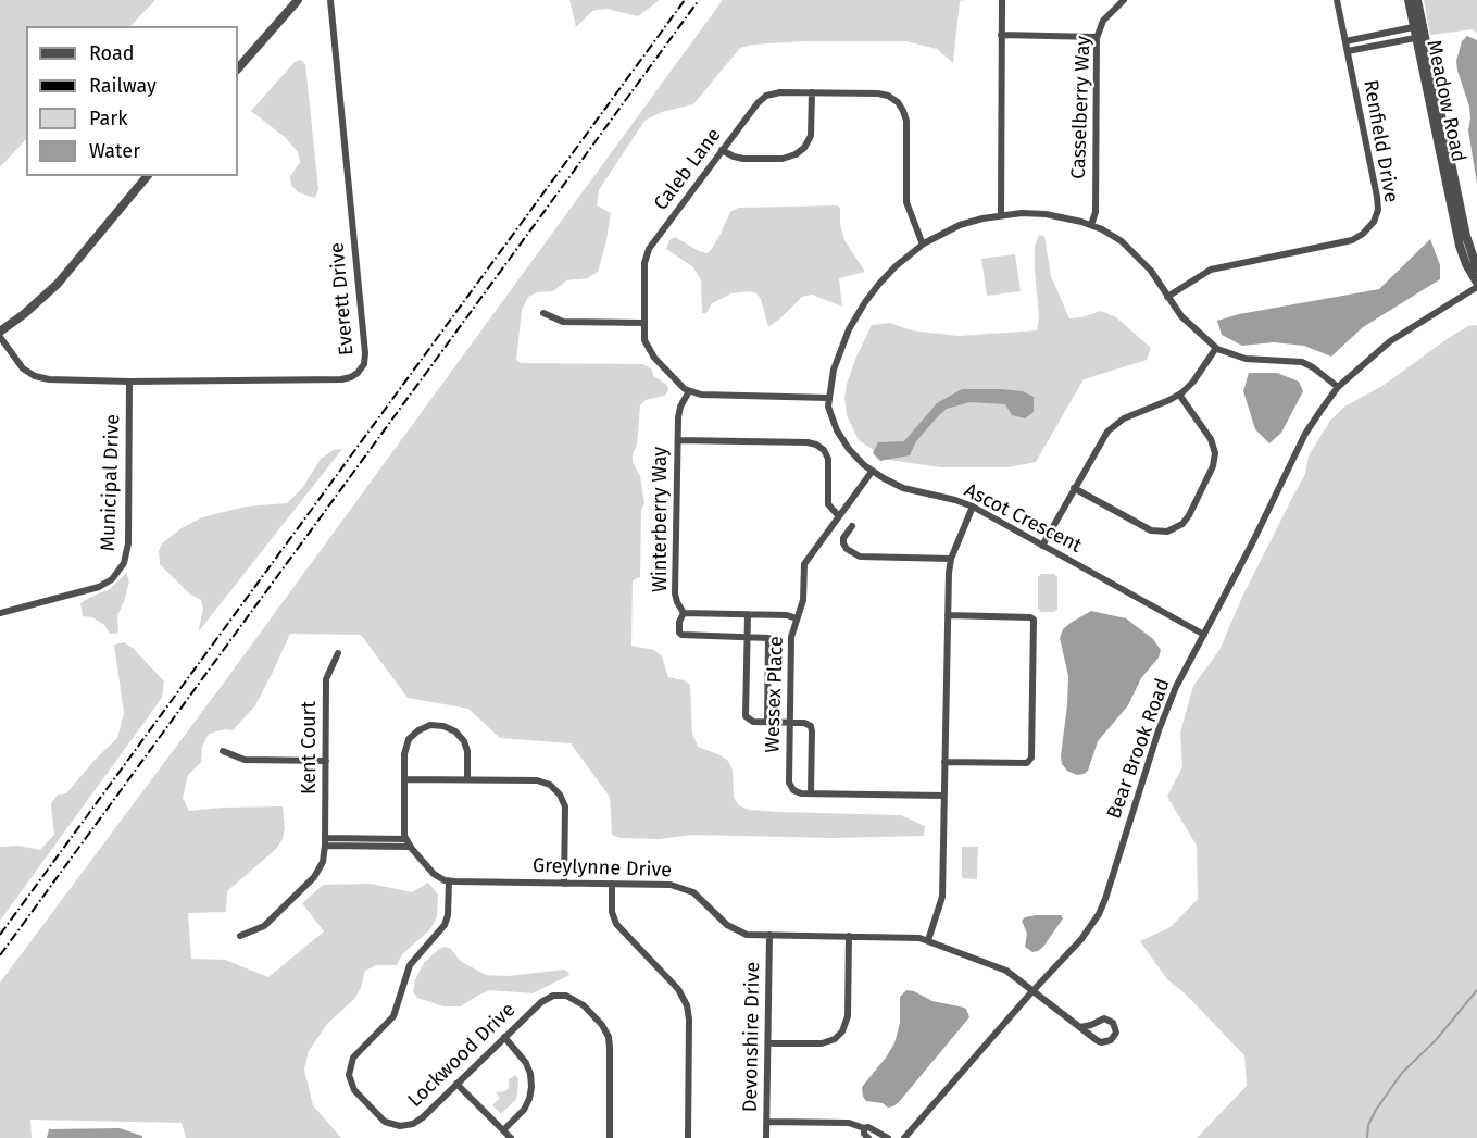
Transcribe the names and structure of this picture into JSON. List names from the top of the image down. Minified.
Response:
{"streets":{"street":["Meadow Road","Casselberry Way","Renfield Drive","Caleb Lane","Everett Drive","Municipal Drive","Ascot Crescent","Winterberry Way","Wessex Place","Kent Court","Bear Brook Road","Greylynne Drive","Devonshire Drive","Lockwood Drive"]},"crossings":[["Meadow Road","Bear Brook Road"],["Casselberry Way","Ascot Crescent"],["Renfield Drive","Ascot Crescent"],["Caleb Lane","Ascot Crescent"],["Caleb Lane","Winterberry Way"],["Everett Drive","Municipal Drive"],["Ascot Crescent","Wessex Place"],["Ascot Crescent","Bear Brook Road"],["Winterberry Way","Wessex Place"],["Bear Brook Road","Greylynne Drive"],["Greylynne Drive","Devonshire Drive"],["Greylynne Drive","Lockwood Drive"]],"legend":["Road","Railway","Park","Water"]}
